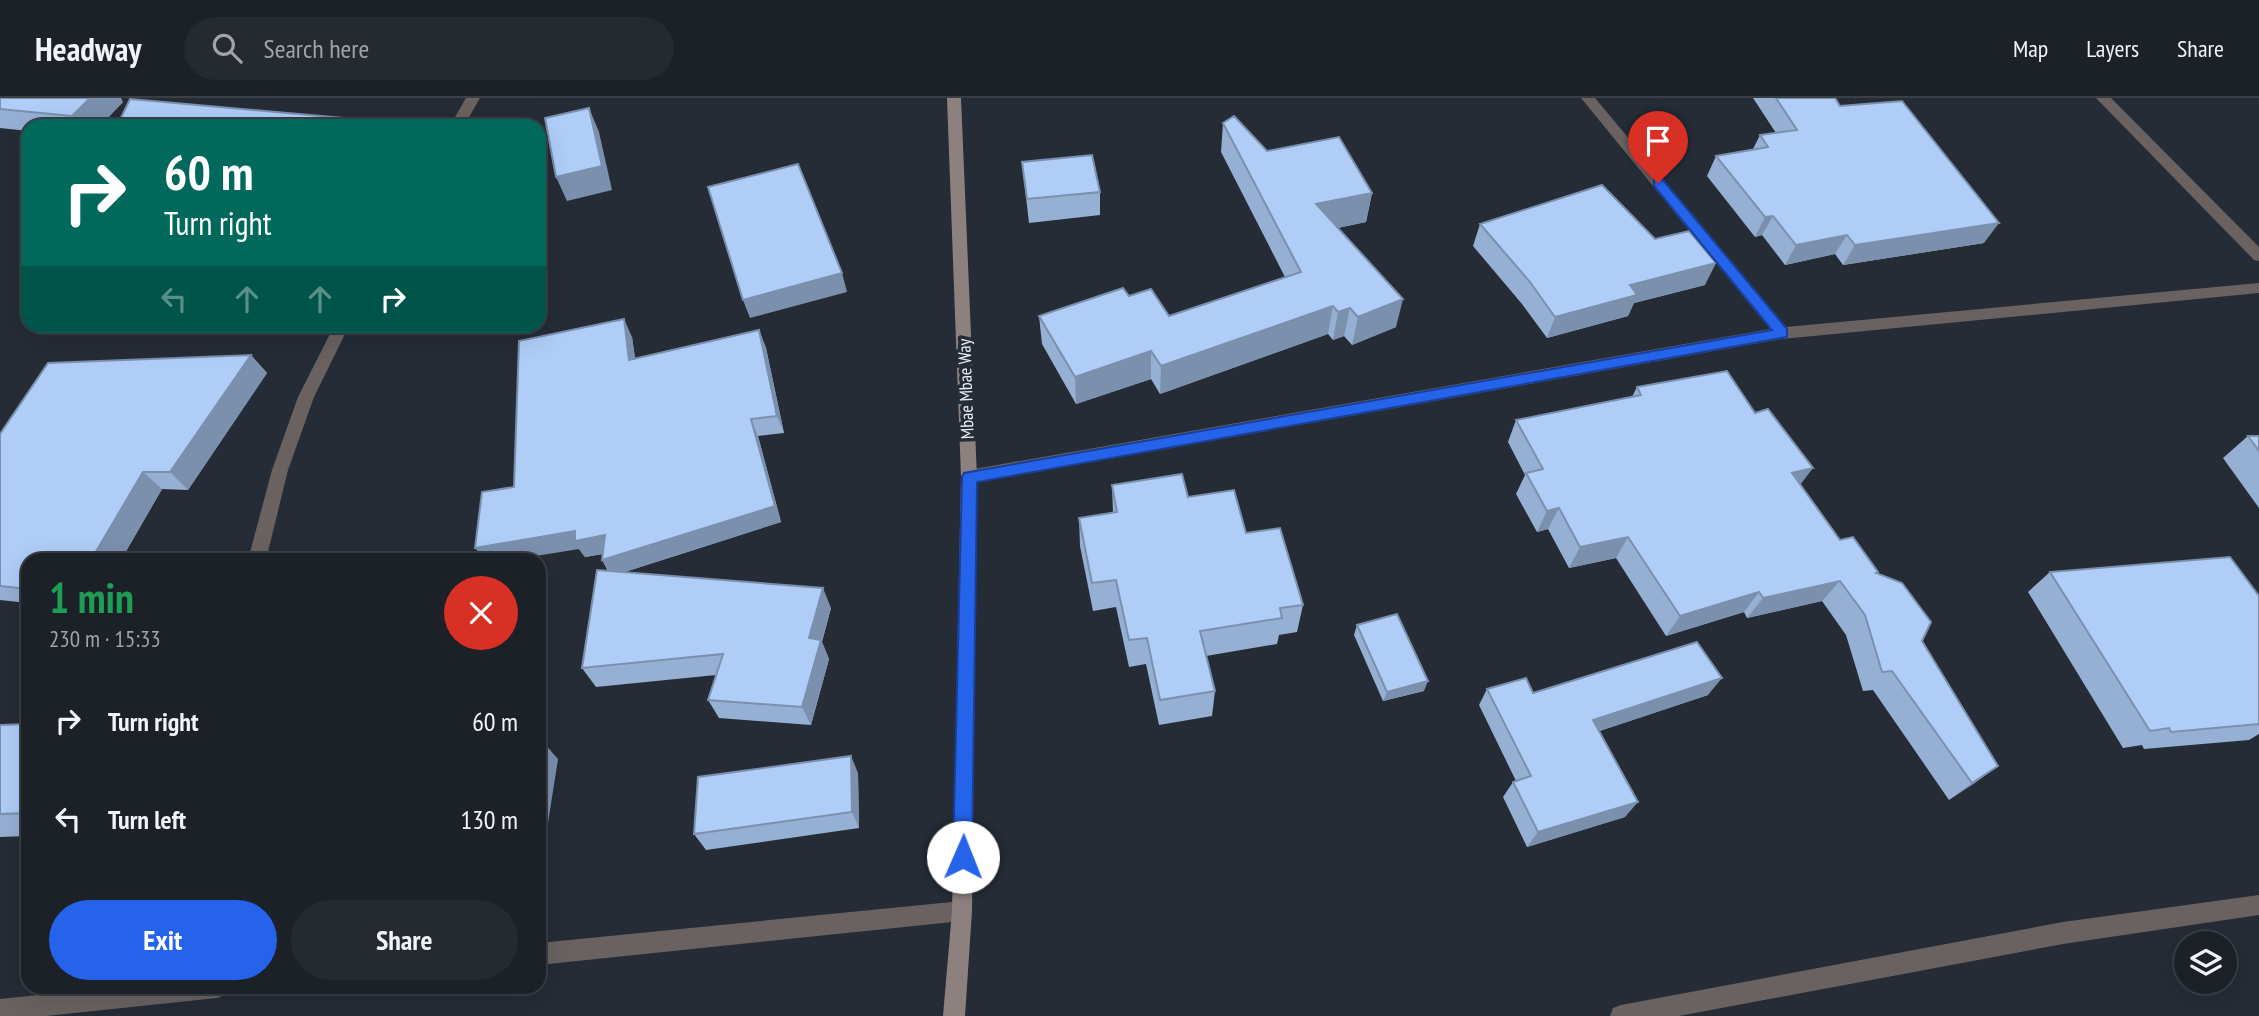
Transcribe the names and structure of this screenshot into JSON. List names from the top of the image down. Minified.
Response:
{"streets":{"street":["Mbae Mbae Way"]},"page":{"header":"Headway","search":"Search here","nav":["Map","Layers","Share"],"turn":["60 m","Turn right"],"heading":["1 min","230 m · 15:33"],"list":[{"name":"Turn right","value":"60 m"},{"name":"Turn left","value":"130 m"}],"buttons":["Exit","Share"]}}
